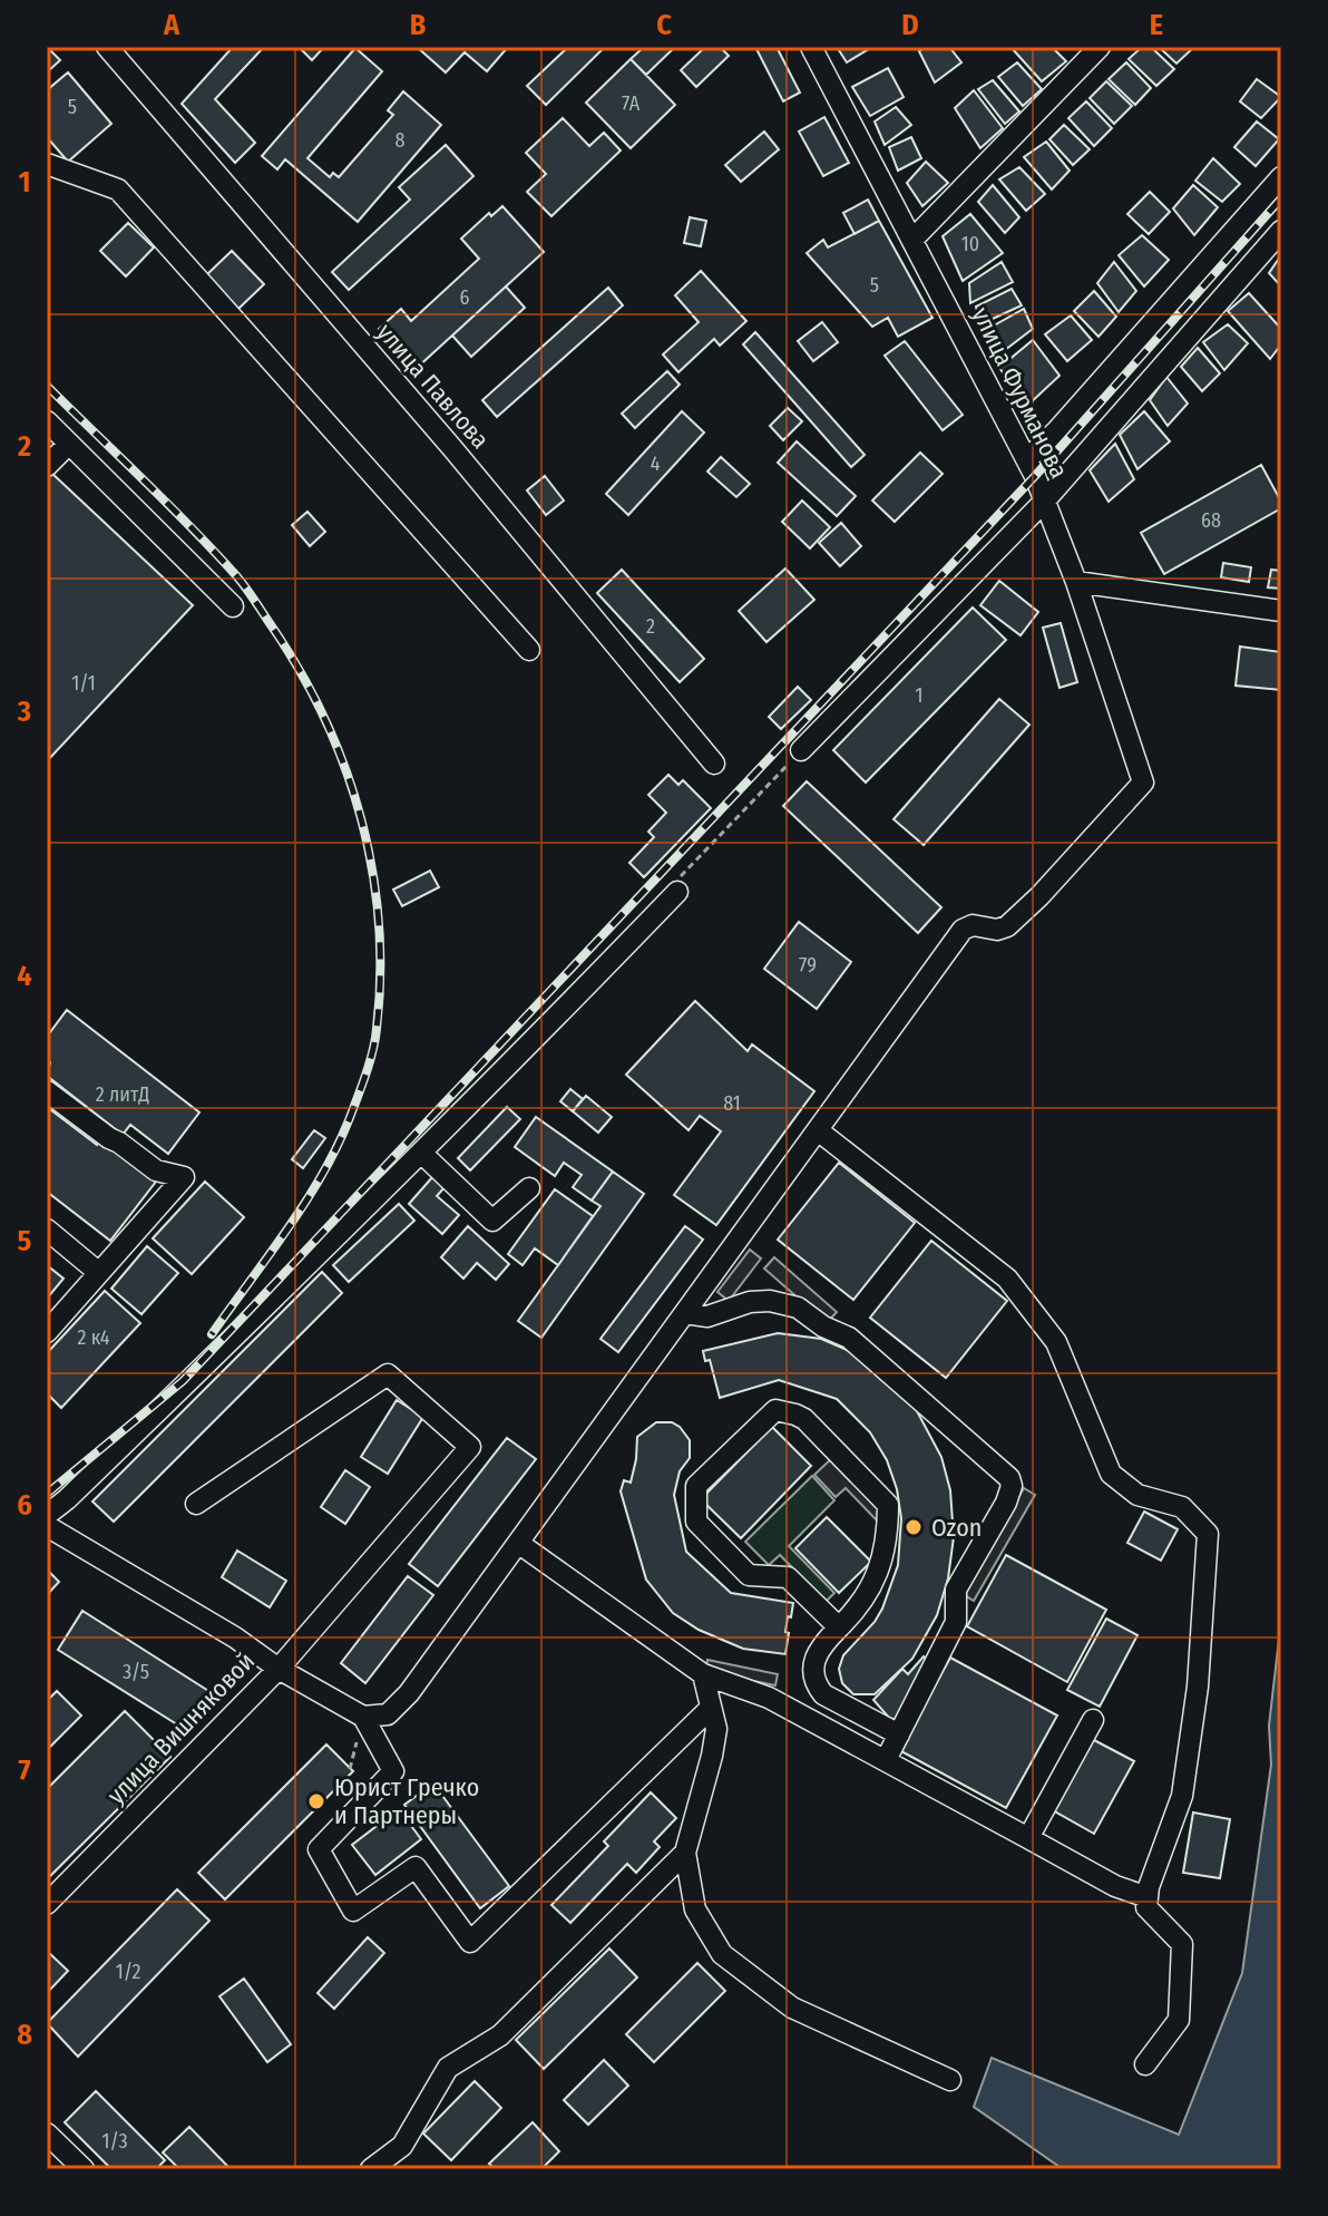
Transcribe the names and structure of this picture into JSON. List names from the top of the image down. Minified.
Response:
{"streets":{"street":["улица Павлова","улица Фурманова","улица Вишняковой"]},"places":["Ozon","Юрист Гречко и Партнеры"],"house_numbers":["7А","5","8","10","5","6","4","68","2","1/1","1","79","2 литД","81","2 к4","3/5","1/2","1/3"],"grid":{"columns":["A","B","C","D","E"],"rows":["1","2","3","4","5","6","7","8"]}}
